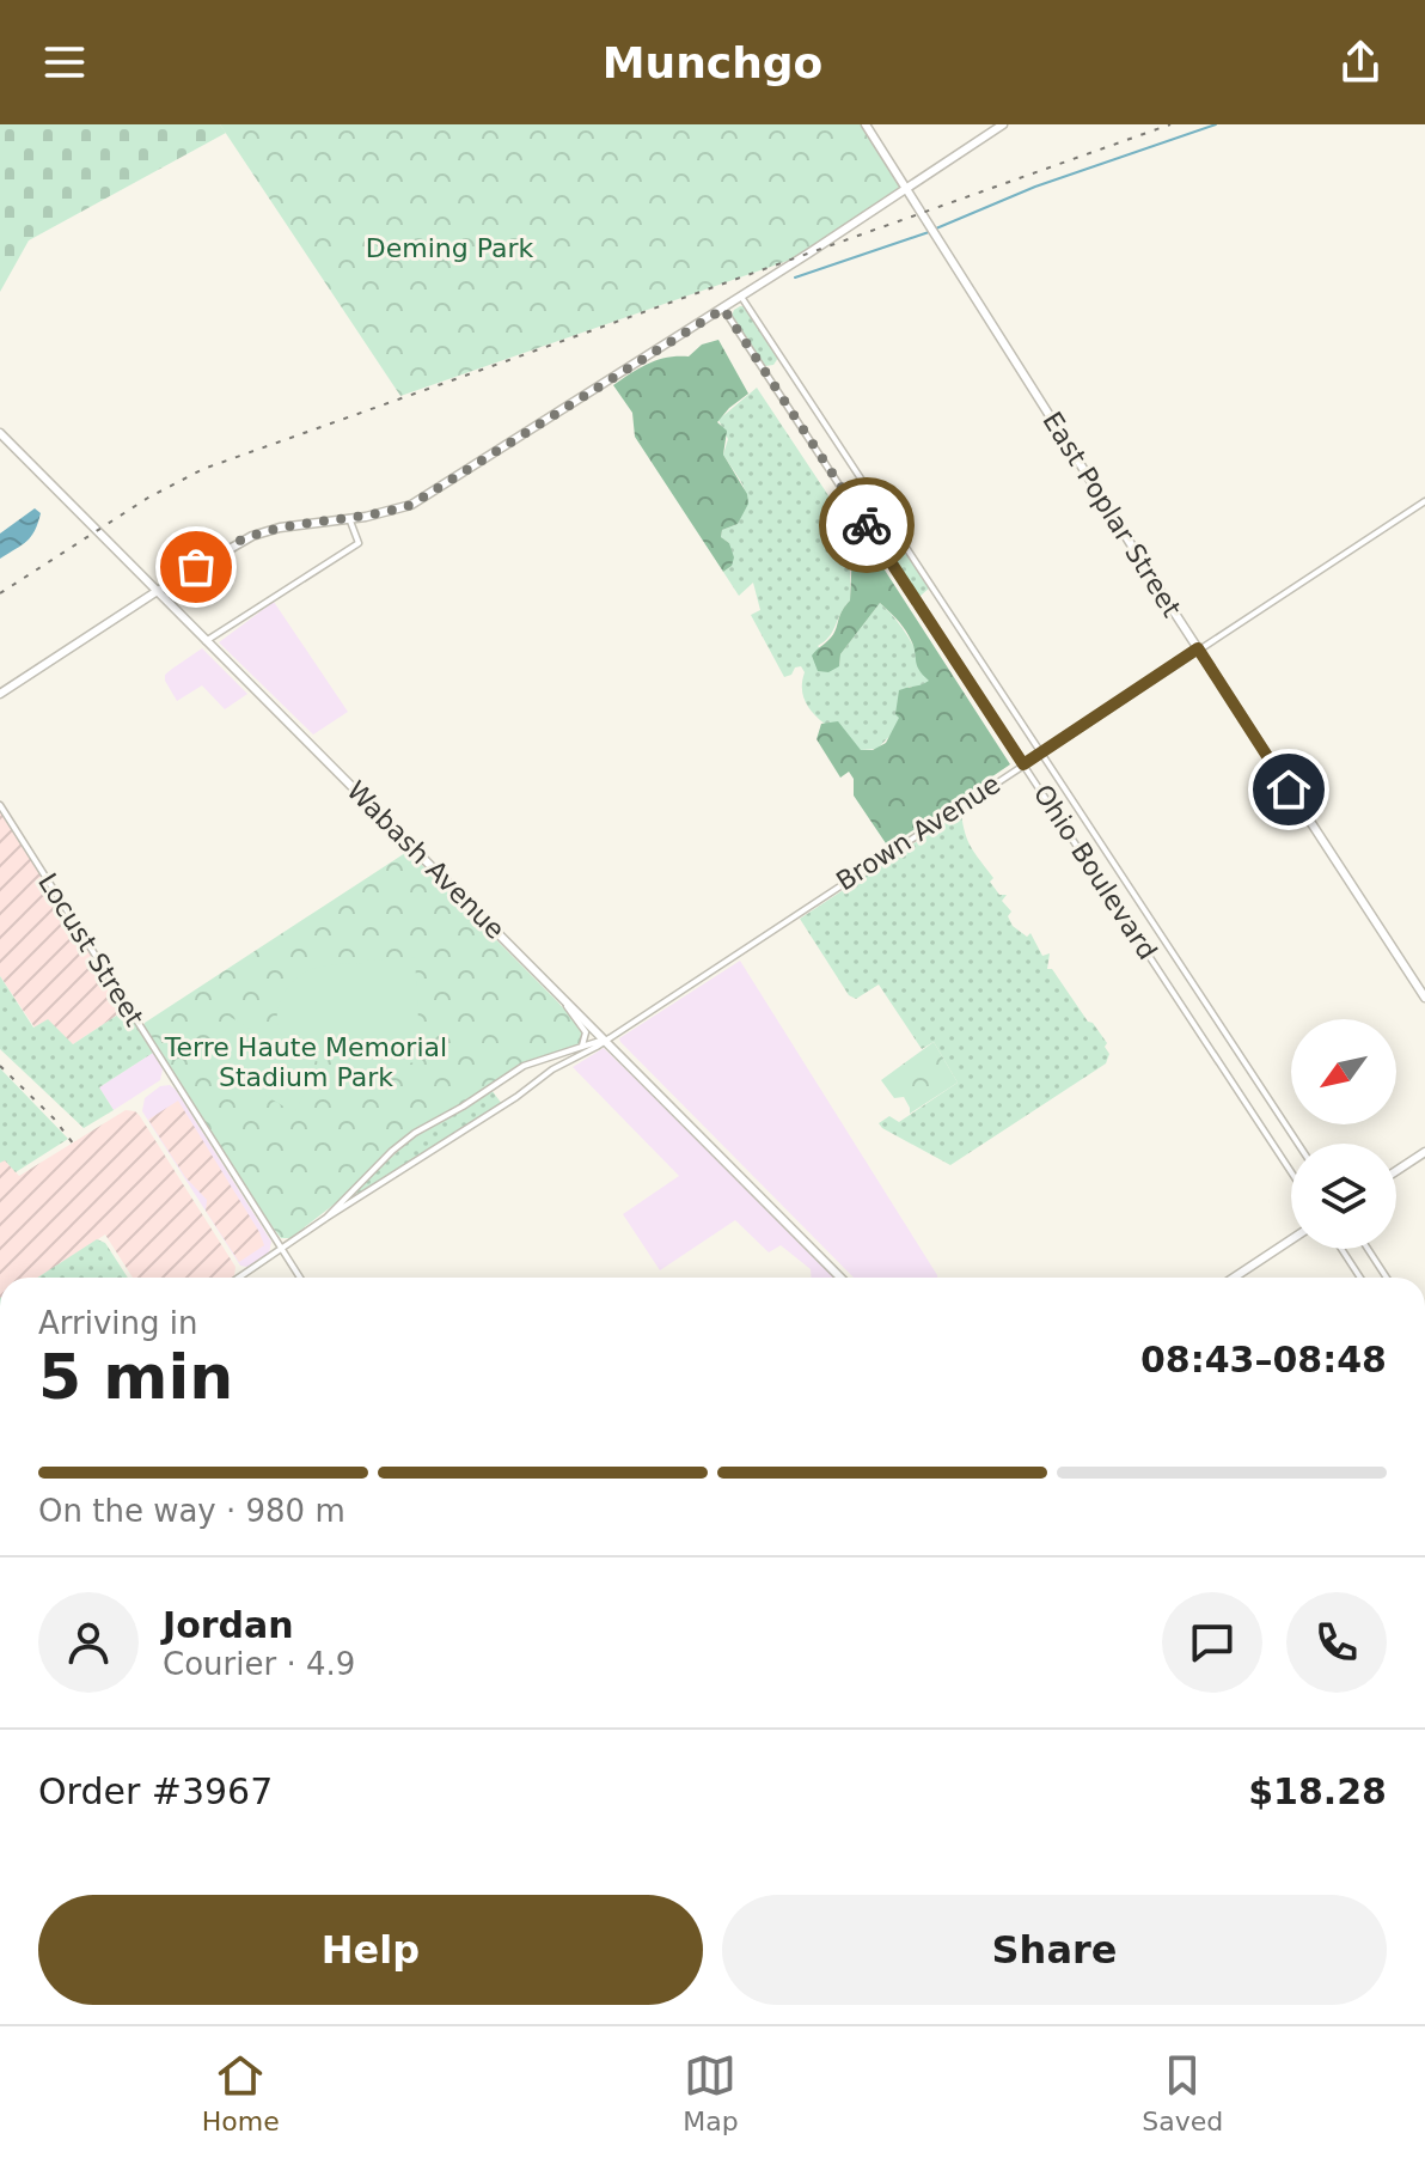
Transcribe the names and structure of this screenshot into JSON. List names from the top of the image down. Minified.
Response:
{"streets":{"main road":["East Poplar Street","Wabash Avenue"],"street":["Brown Avenue","Ohio Boulevard","Locust Street"]},"crossings":[["East Poplar Street","Brown Avenue"],["Brown Avenue","Wabash Avenue"],["Brown Avenue","Ohio Boulevard"],["Brown Avenue","Locust Street"]],"parks":["Deming Park","Terre Haute Memorial Stadium Park"],"north":"bottom left","page":{"header":"Munchgo","heading":["5 min","Arriving in","08:43–08:48"],"panel":["Jordan","Courier · 4.9","Order #3967","$18.28"],"bar":"On the way · 980 m","buttons":["Help","Share"],"tabs":["Home","Map","Saved"]}}
